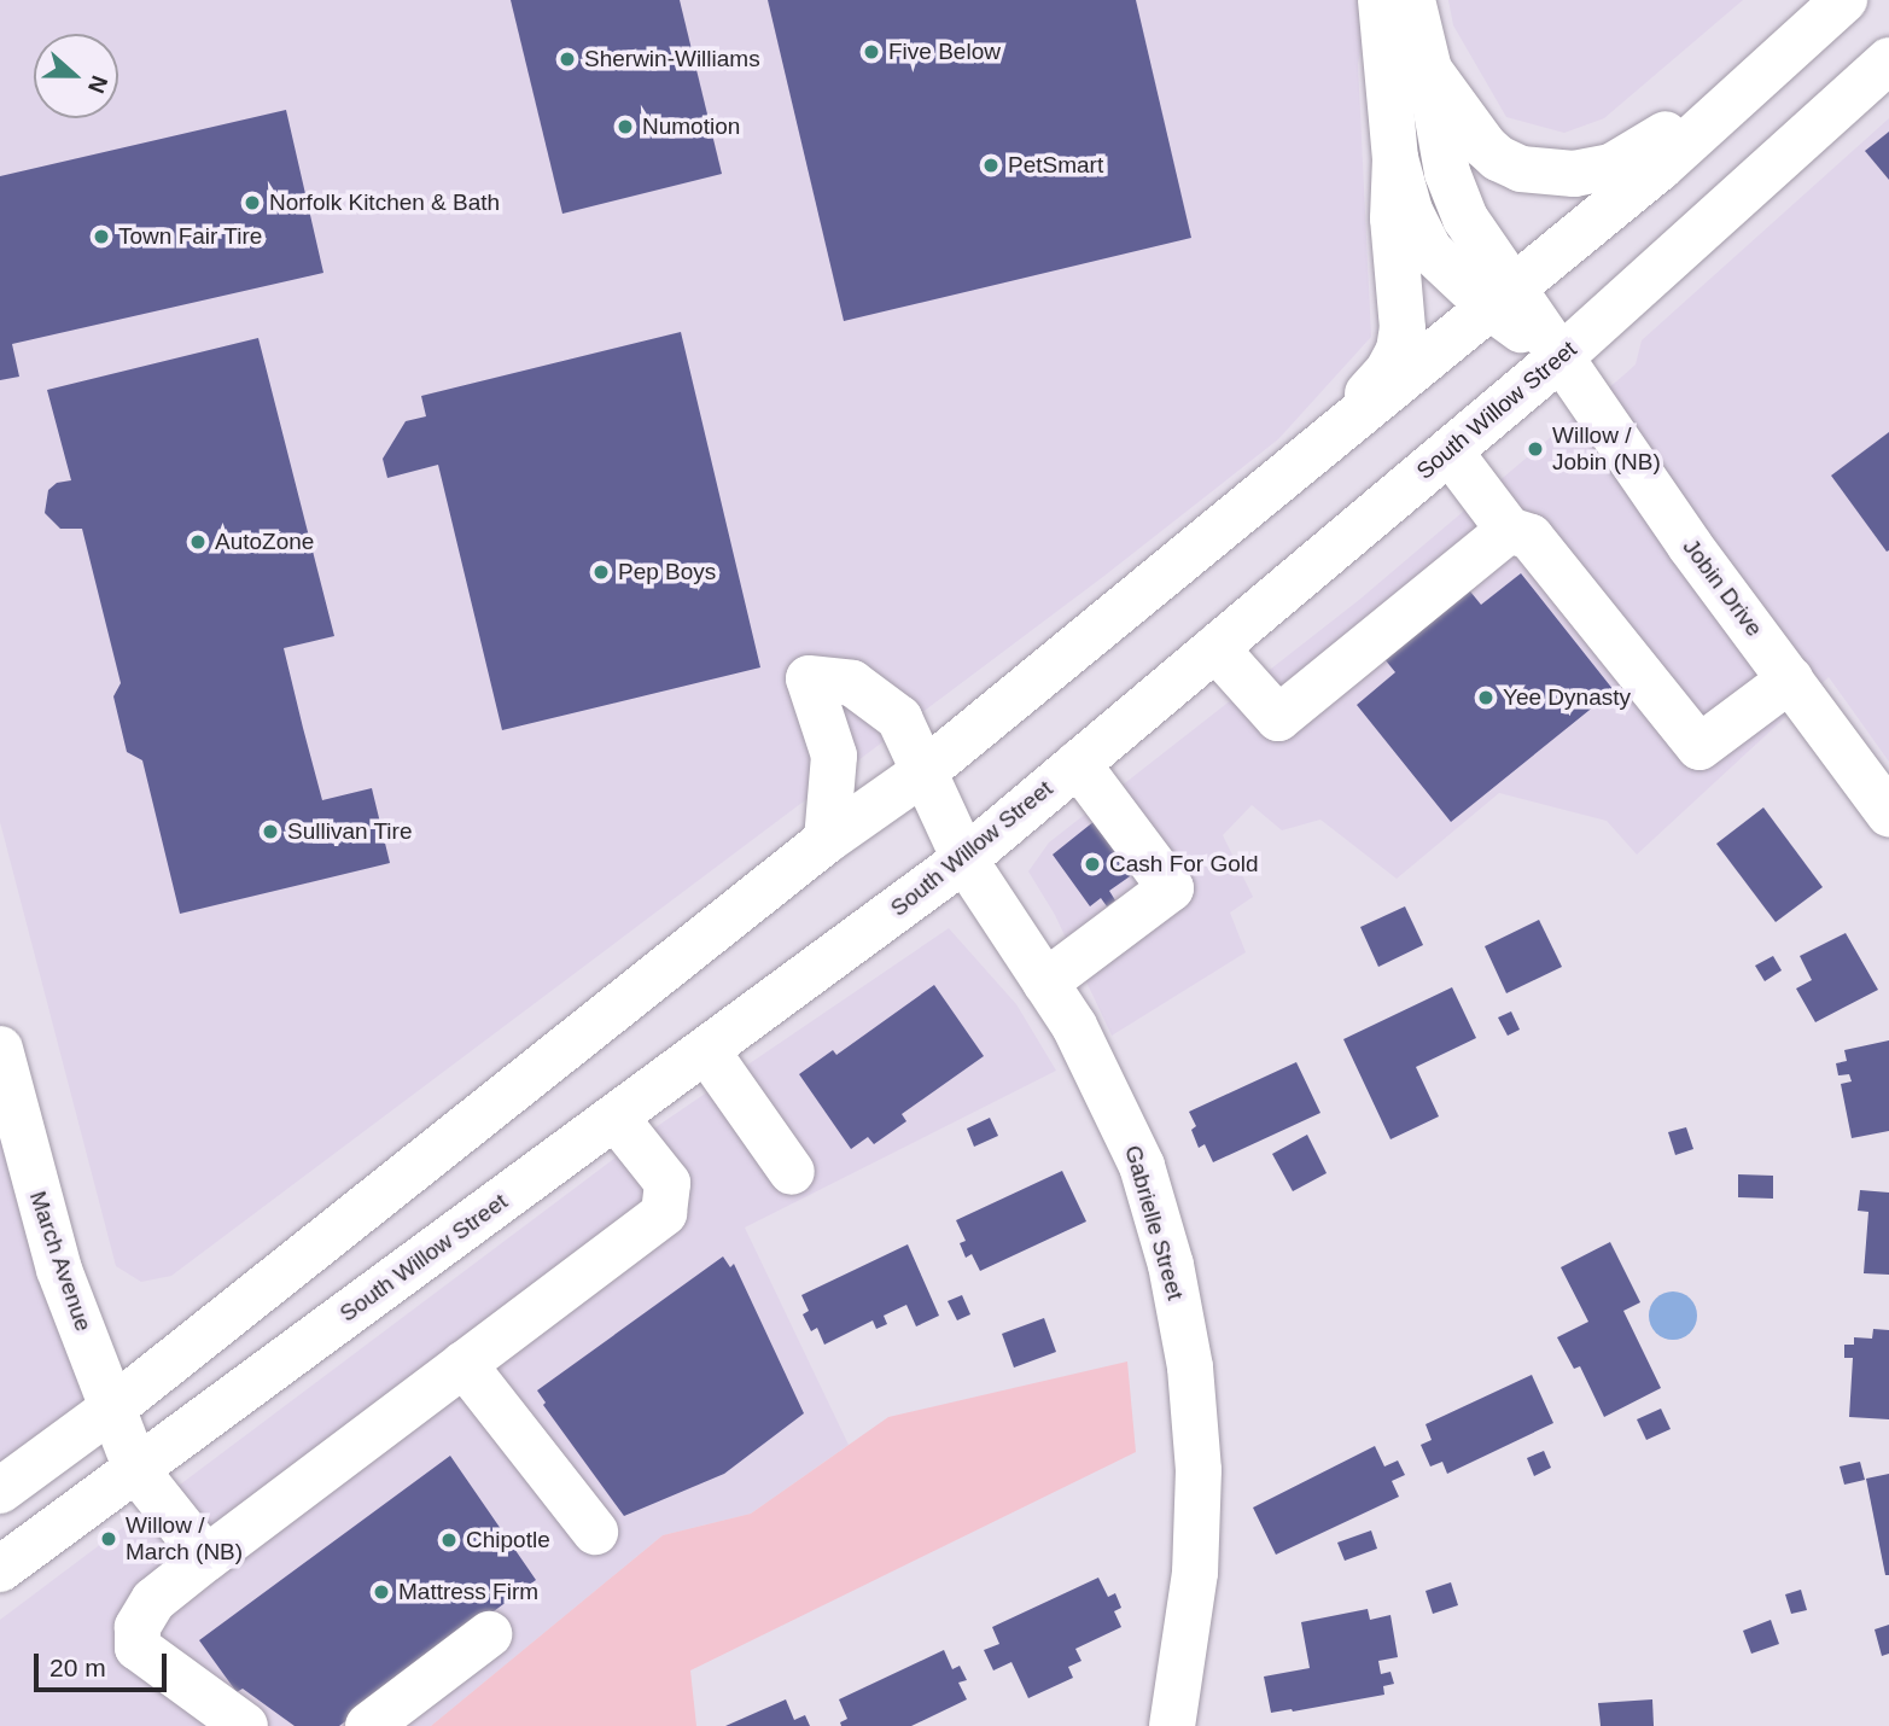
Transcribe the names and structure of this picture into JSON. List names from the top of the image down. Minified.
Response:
{"streets":{"main road":["South Willow Street","Jobin Drive","Gabrielle Street","March Avenue"]},"crossings":[["South Willow Street","Jobin Drive"],["South Willow Street","Gabrielle Street"],["South Willow Street","March Avenue"]],"places":["Five Below","Sherwin-Williams","Numotion","PetSmart","Norfolk Kitchen & Bath","Town Fair Tire","Willow / Jobin (NB)","AutoZone","Pep Boys","Yee Dynasty","Sullivan Tire","Cash For Gold","Willow / March (NB)","Chipotle","Mattress Firm"],"scale_bar":"20 m","north":"right"}
